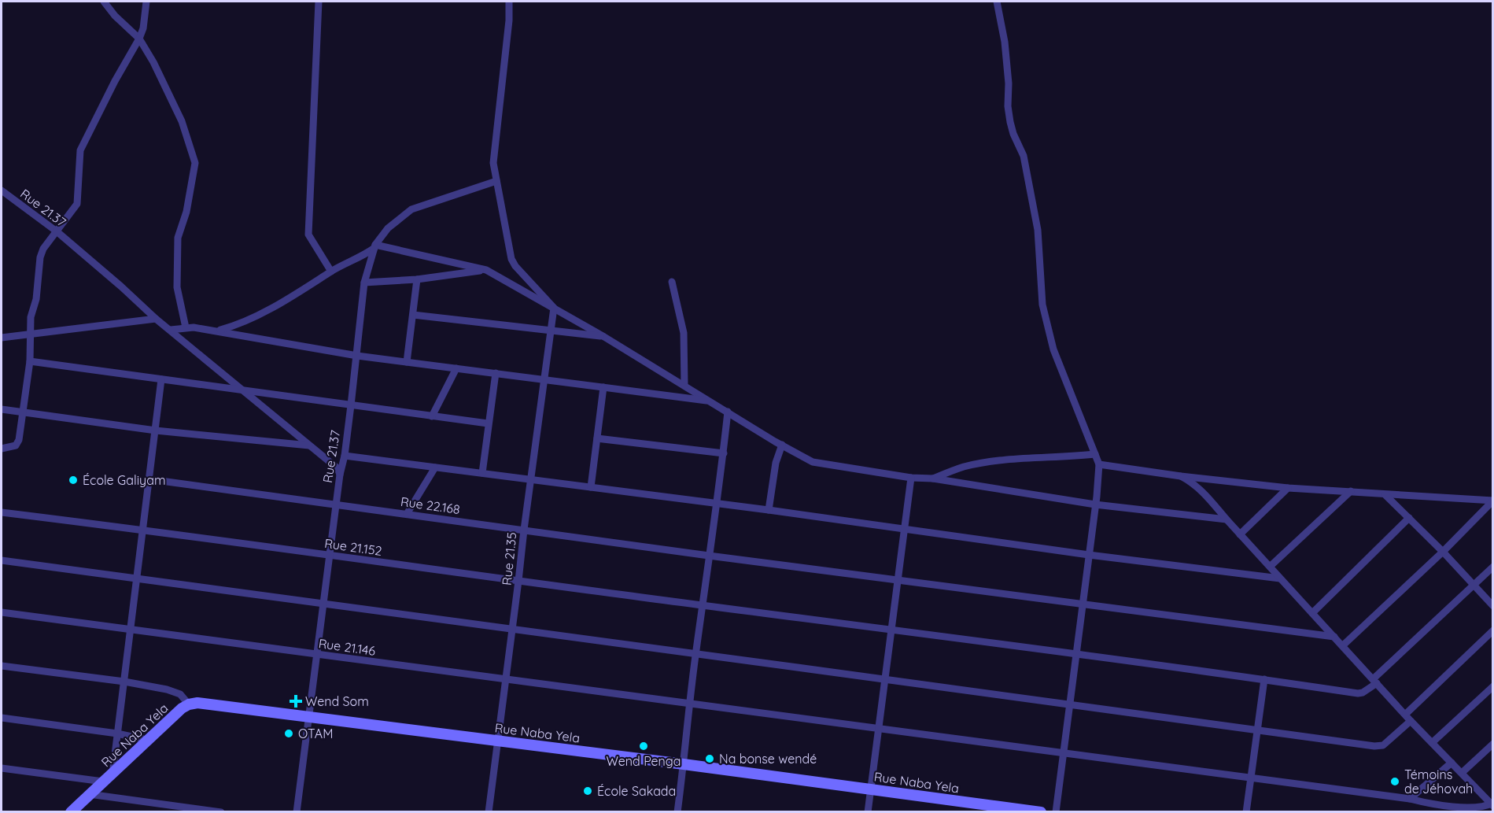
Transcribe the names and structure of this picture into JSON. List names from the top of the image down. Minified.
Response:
{"streets":{"street":["Rue 21.37","Rue 22.168","Rue 21.152","Rue 21.35","Rue 21.146","Rue Naba Yela"]},"crossings":[["Rue 21.37","Rue 22.168"],["Rue 21.37","Rue 21.152"],["Rue 21.37","Rue 21.146"],["Rue 21.37","Rue Naba Yela"],["Rue 22.168","Rue 21.35"],["Rue 21.152","Rue 21.35"],["Rue 21.35","Rue 21.146"],["Rue 21.35","Rue Naba Yela"]],"places":{"other":["École Galiyam","OTAM","Wend Penga","Na bonse wendé","Témoins de Jéhovah","École Sakada"],"health":["Wend Som"]}}
